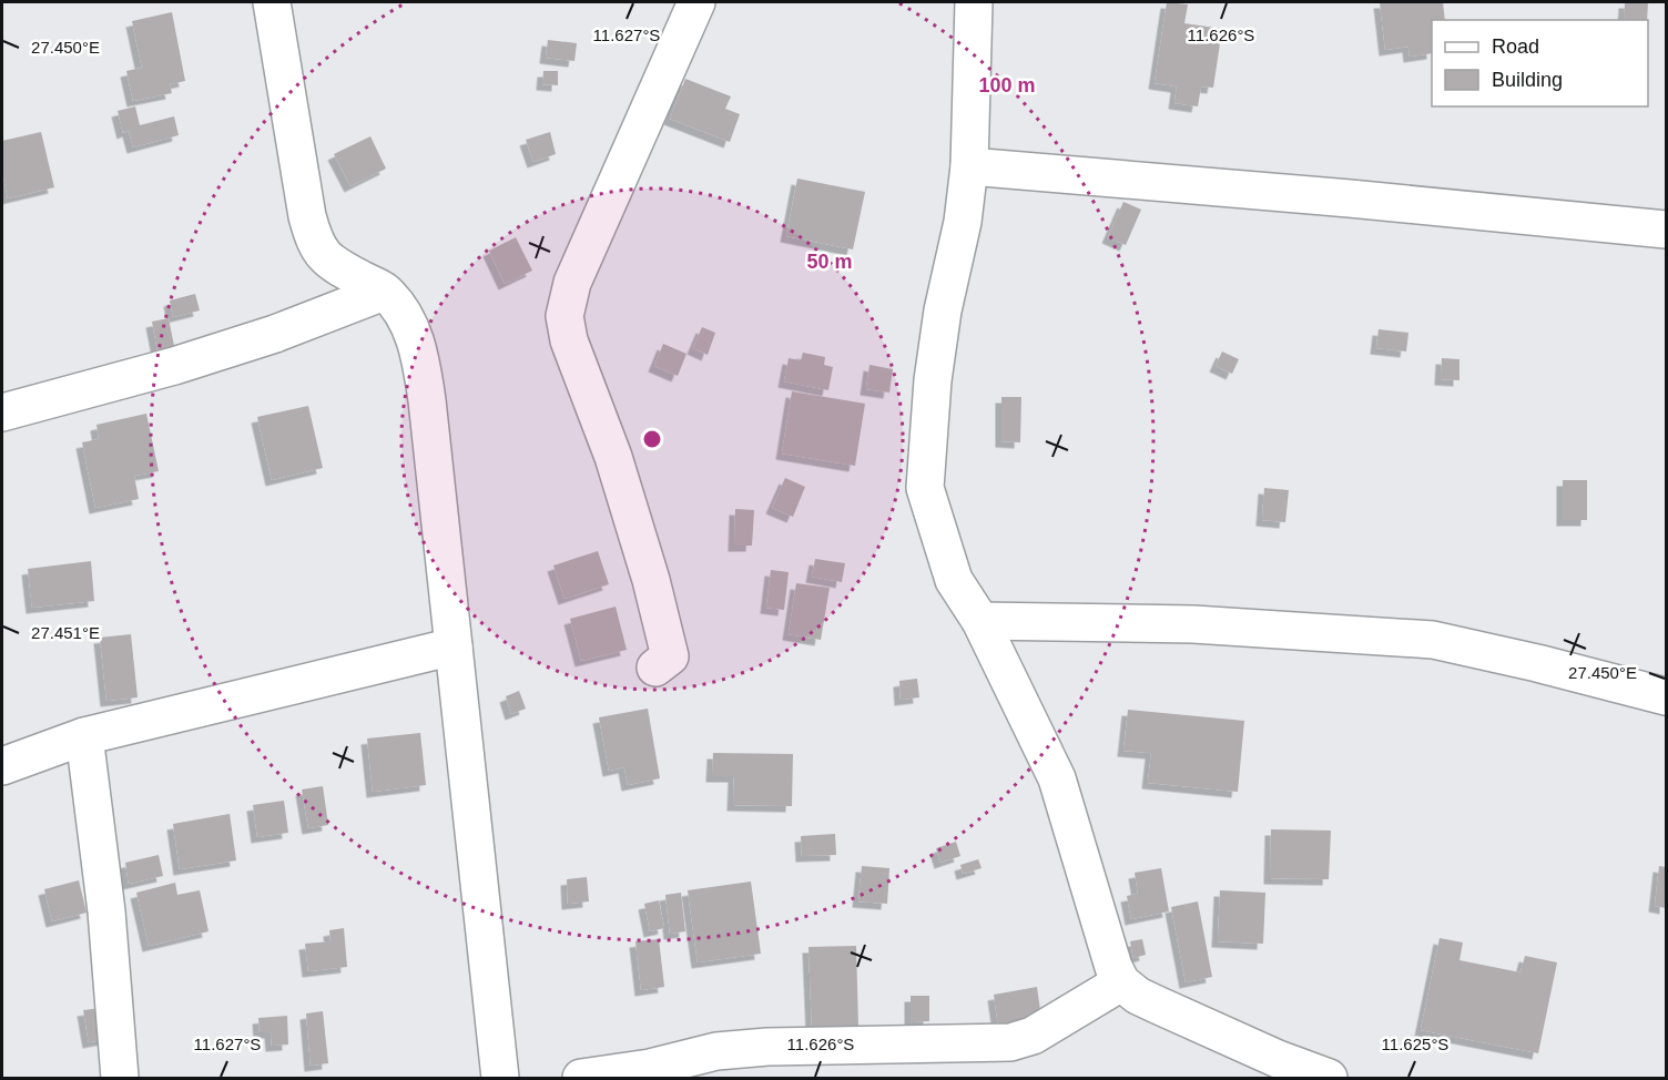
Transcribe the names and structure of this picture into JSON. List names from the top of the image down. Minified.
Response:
{"legend":["Road","Building"],"coordinates":["11.627°S","11.626°S","27.450°E","27.451°E","11.625°S"],"rings":["100 m","50 m"]}
